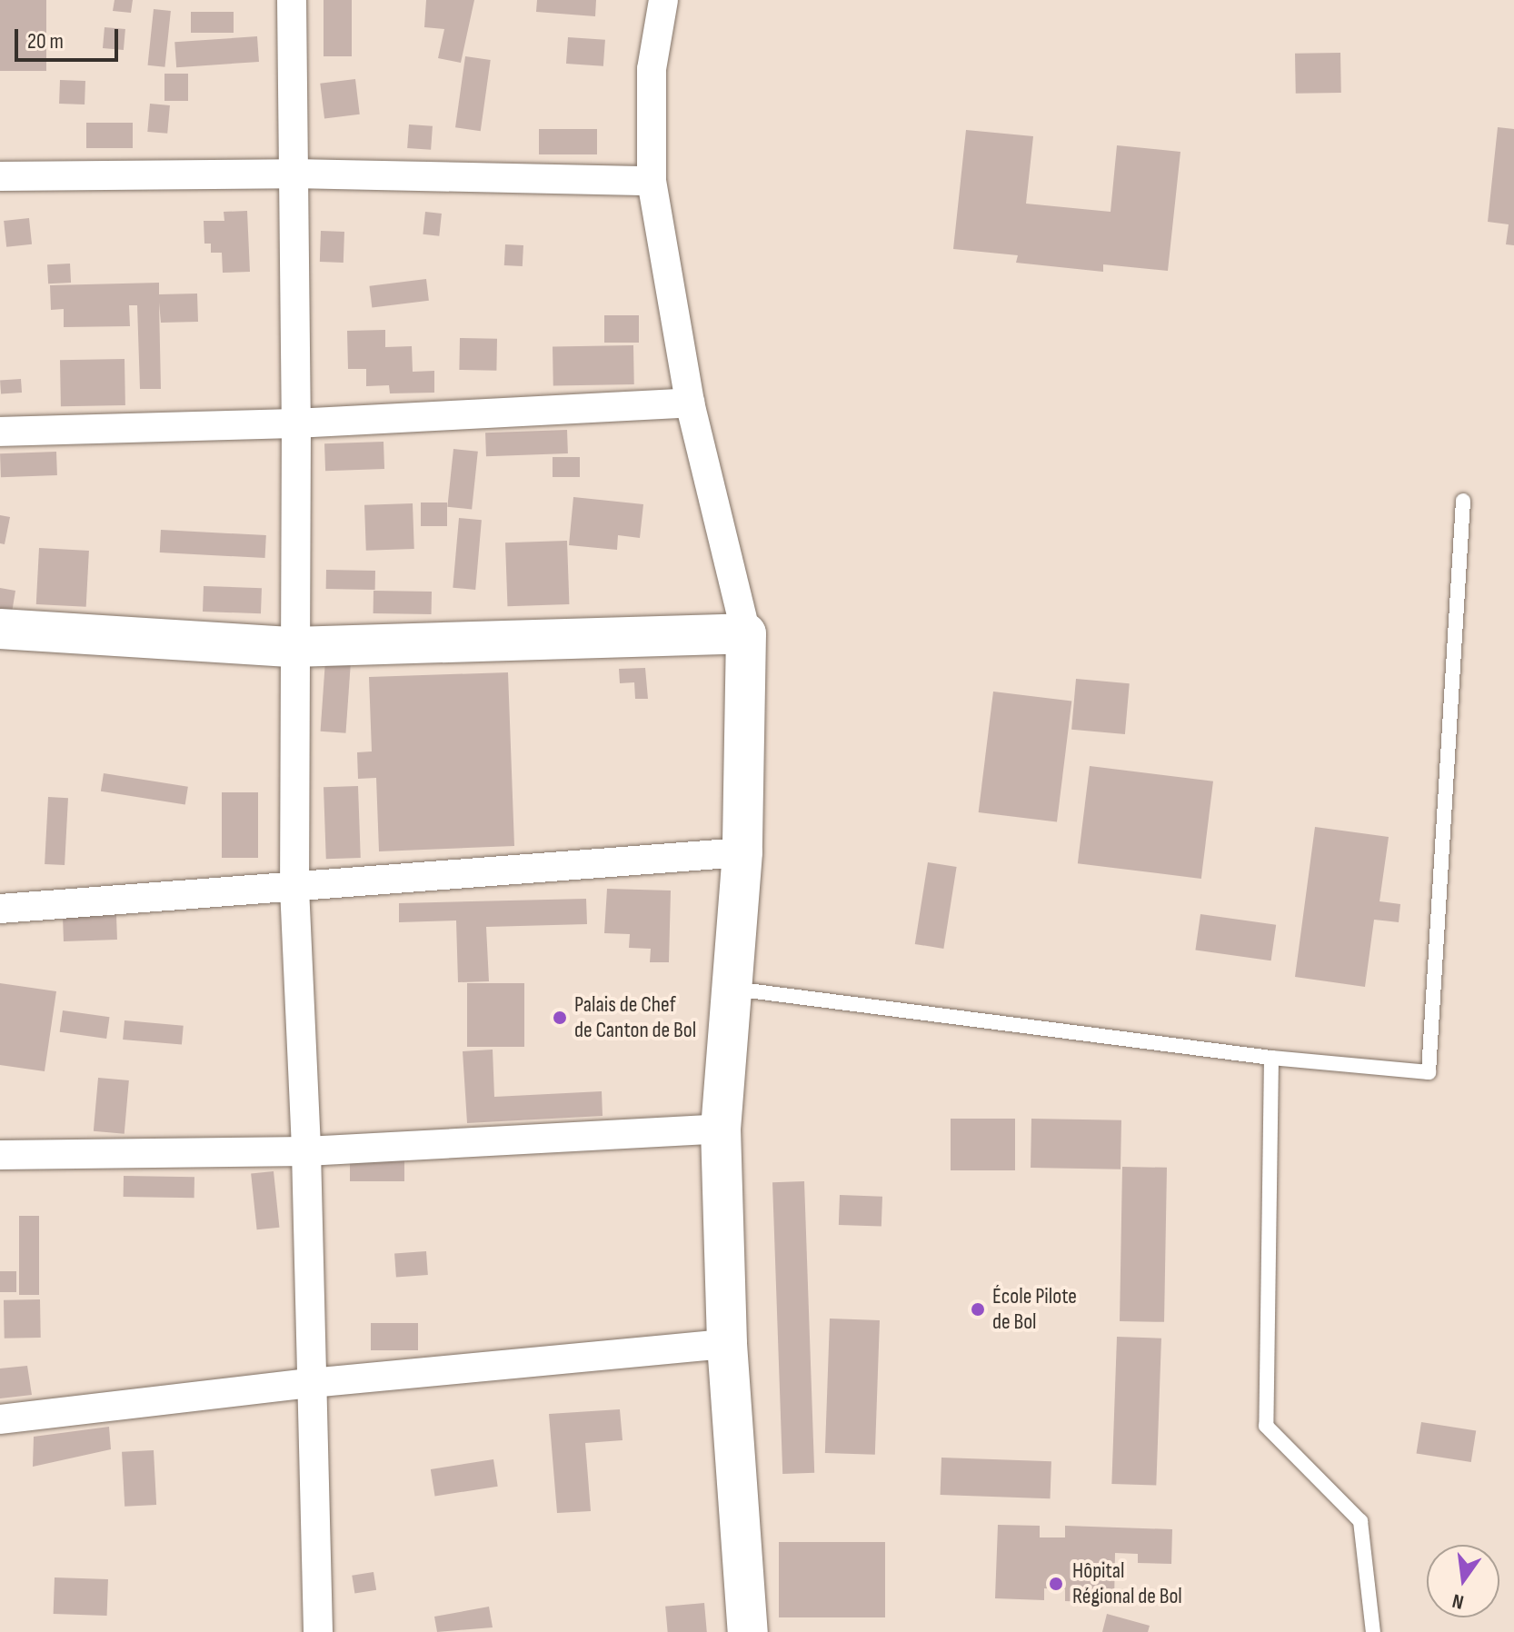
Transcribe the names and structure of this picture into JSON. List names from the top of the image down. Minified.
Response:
{"places":["Palais de Chef de Canton de Bol","École Pilote de Bol","Hôpital Régional de Bol"],"scale_bar":"20 m","north":"bottom"}
